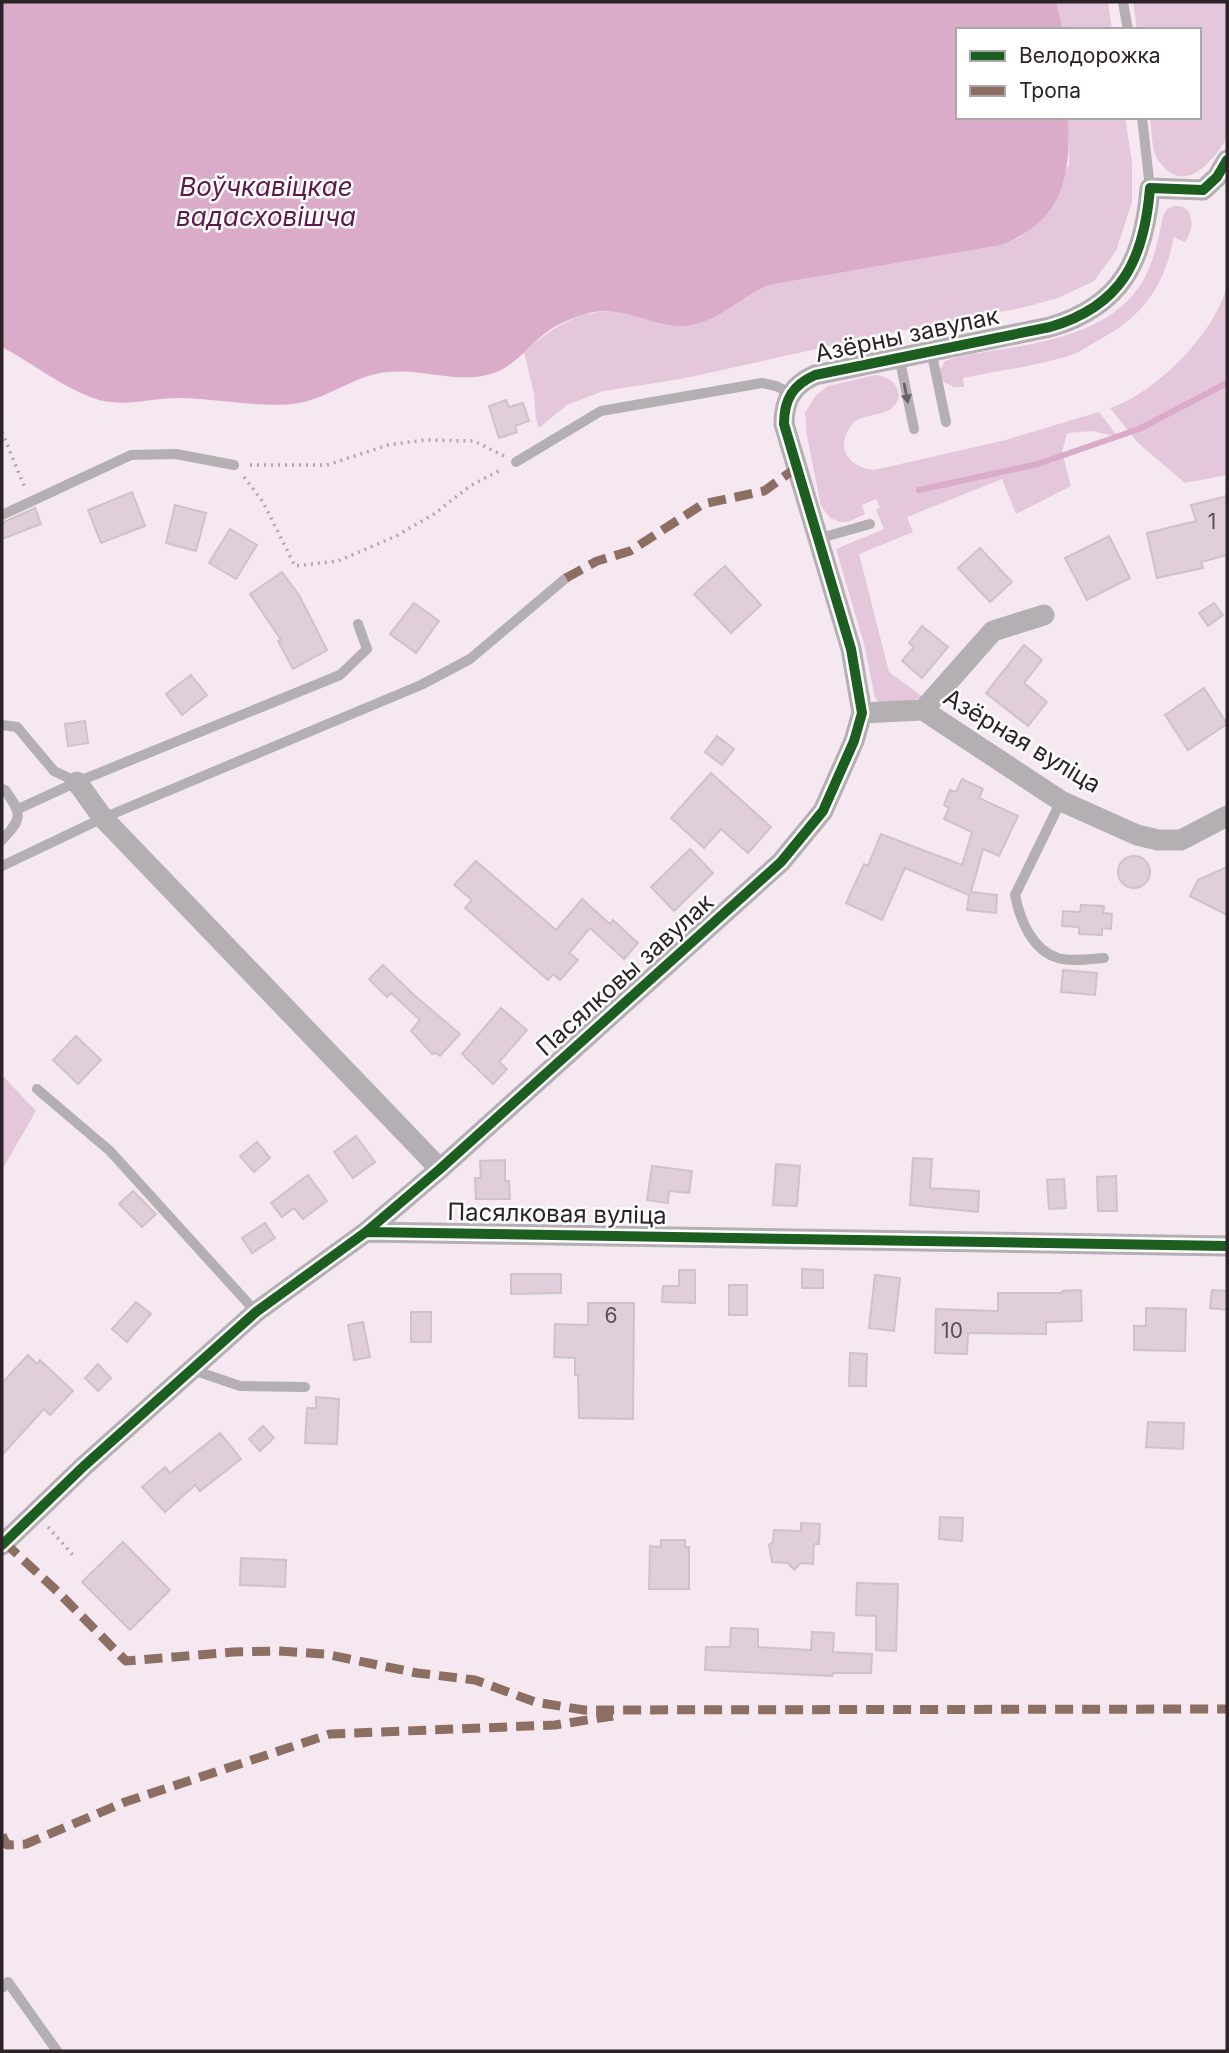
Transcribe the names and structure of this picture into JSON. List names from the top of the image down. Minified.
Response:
{"streets":{"street":["Азёрны завулак","Азёрная вуліца","Пасялковы завулак","Пасялковая вуліца"]},"crossings":[["Азёрная вуліца","Пасялковы завулак"],["Пасялковы завулак","Пасялковая вуліца"]],"water":["Воўчкавіцкае вадасховішча"],"house_numbers":["1","6","10"],"legend":["Велодорожка","Тропа"]}
